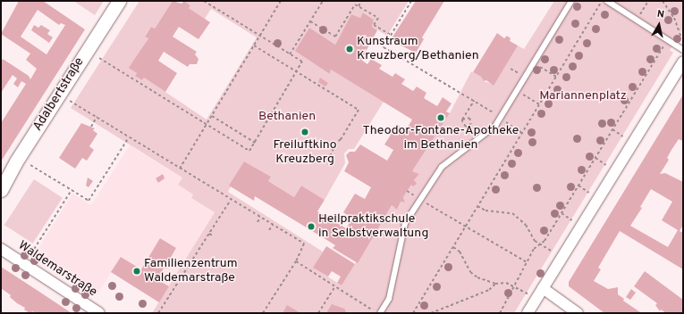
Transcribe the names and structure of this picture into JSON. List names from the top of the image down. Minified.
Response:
{"streets":{"street":["Adalbertstraße","Waldemarstraße"]},"parks":["Mariannenplatz","Bethanien"],"places":["Kunstraum Kreuzberg/Bethanien","Theodor-Fontane-Apotheke im Bethanien","Freiluftkino Kreuzberg","Heilpraktikschule in Selbstverwaltung","Familienzentrum Waldemarstraße"],"north":"top"}
